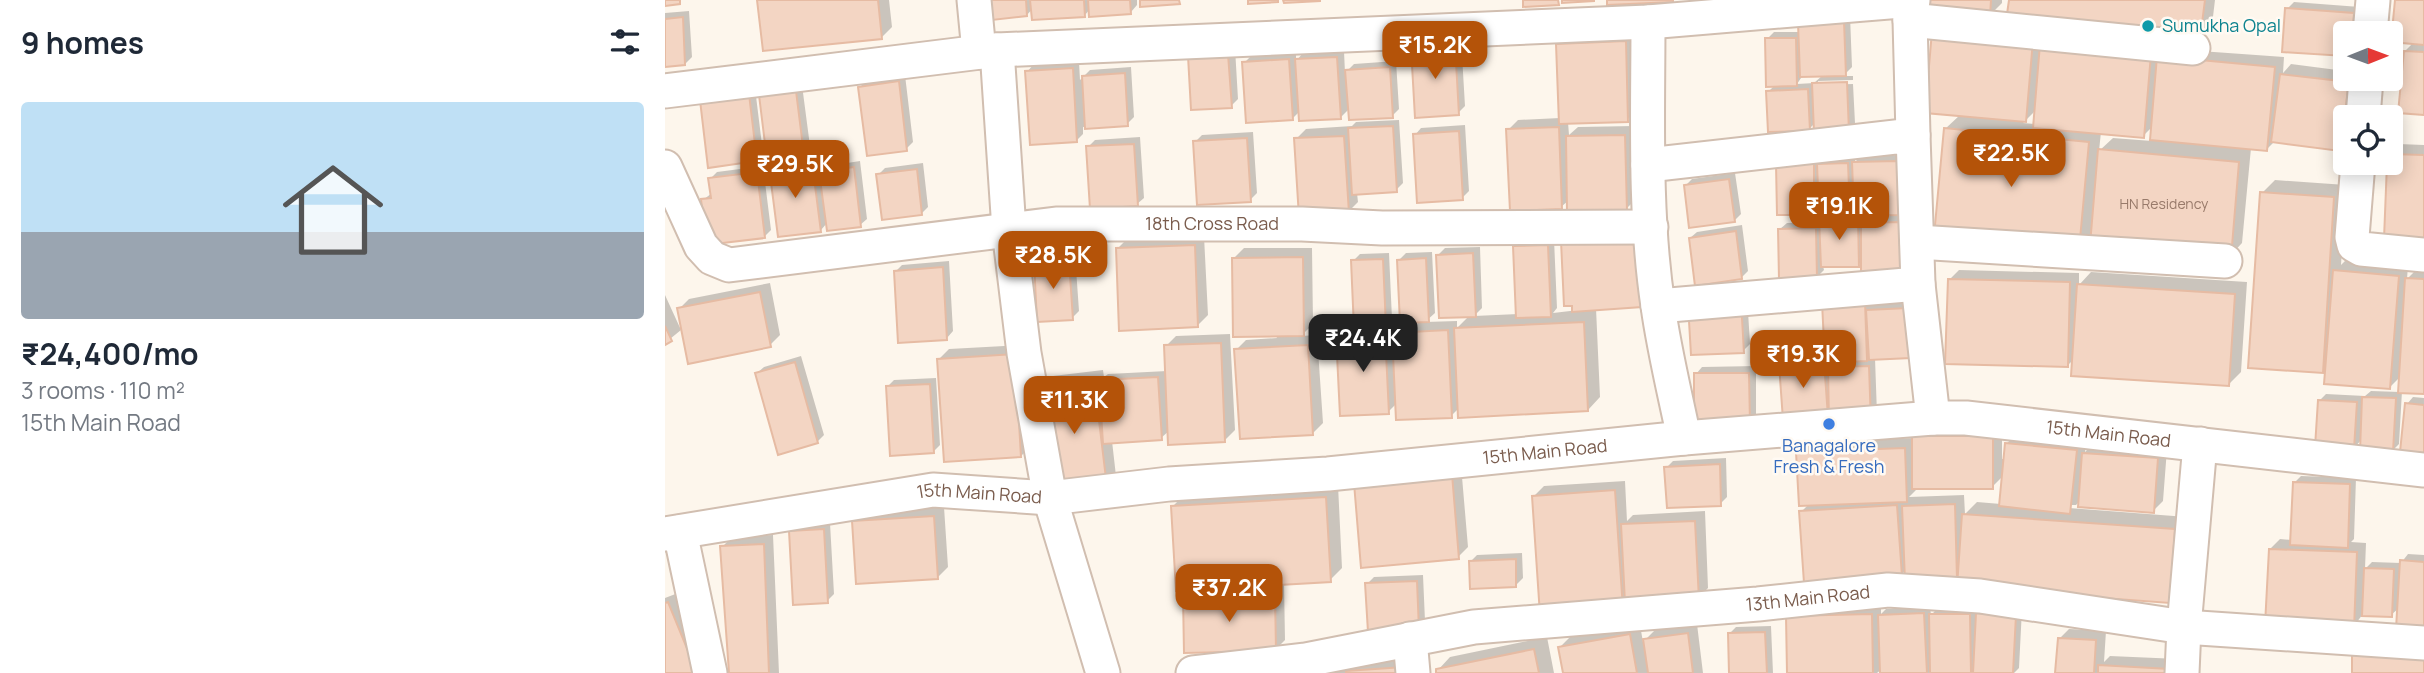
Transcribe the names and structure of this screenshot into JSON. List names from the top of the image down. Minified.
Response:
{"streets":{"street":["18th Cross Road","15th Main Road","13th Main Road"]},"places":["Sumukha Opal","Banagalore Fresh & Fresh"],"house_numbers":["HN Residency"],"north":"right","page":{"heading":"9 homes","price":["₹15.2K","₹22.5K","₹29.5K","₹19.1K","₹28.5K","₹24.4K","₹19.3K","₹11.3K","₹37.2K"],"list":[{"name":"₹24,400/mo","note":"3 rooms · 110 m² · 15th Main Road"}]}}
